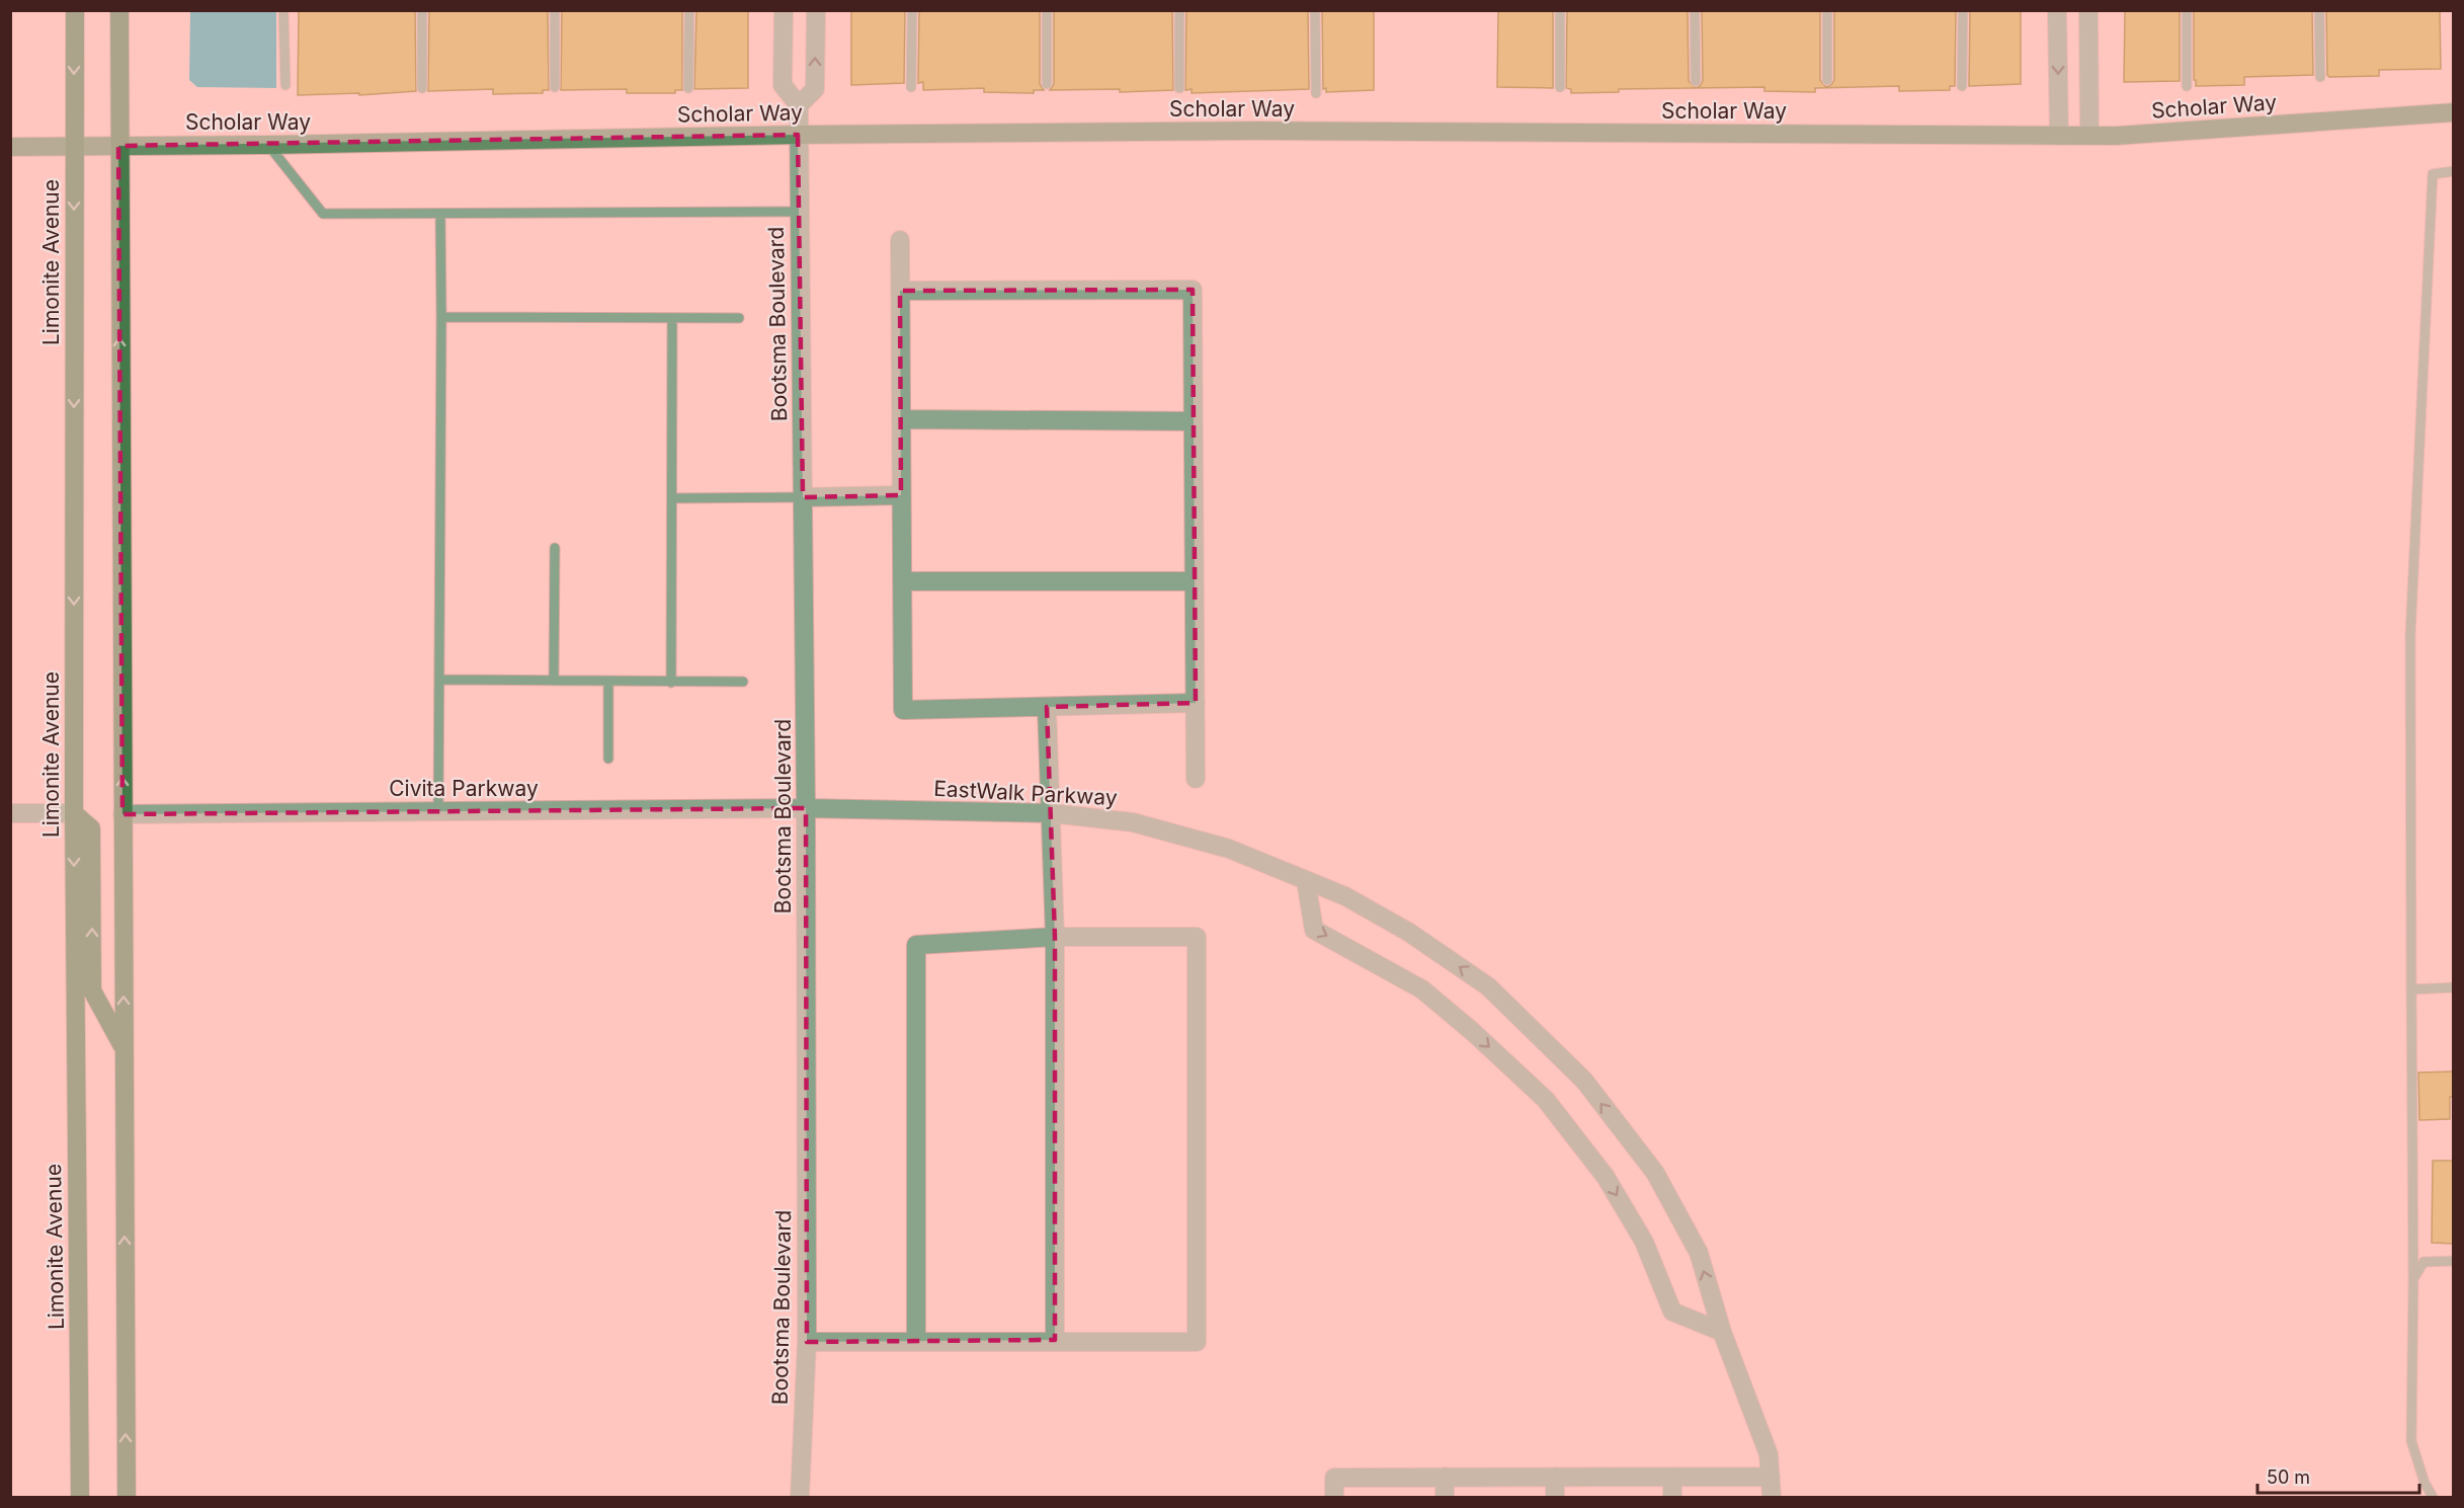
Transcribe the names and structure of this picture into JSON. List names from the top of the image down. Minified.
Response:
{"streets":{"main road":["Limonite Avenue"],"street":["Scholar Way","Bootsma Boulevard","Civita Parkway","EastWalk Parkway"]},"crossings":[["Scholar Way","Limonite Avenue"],["Scholar Way","Bootsma Boulevard"],["Bootsma Boulevard","Civita Parkway"],["Bootsma Boulevard","EastWalk Parkway"],["Civita Parkway","EastWalk Parkway"]],"scale_bar":"50 m"}
